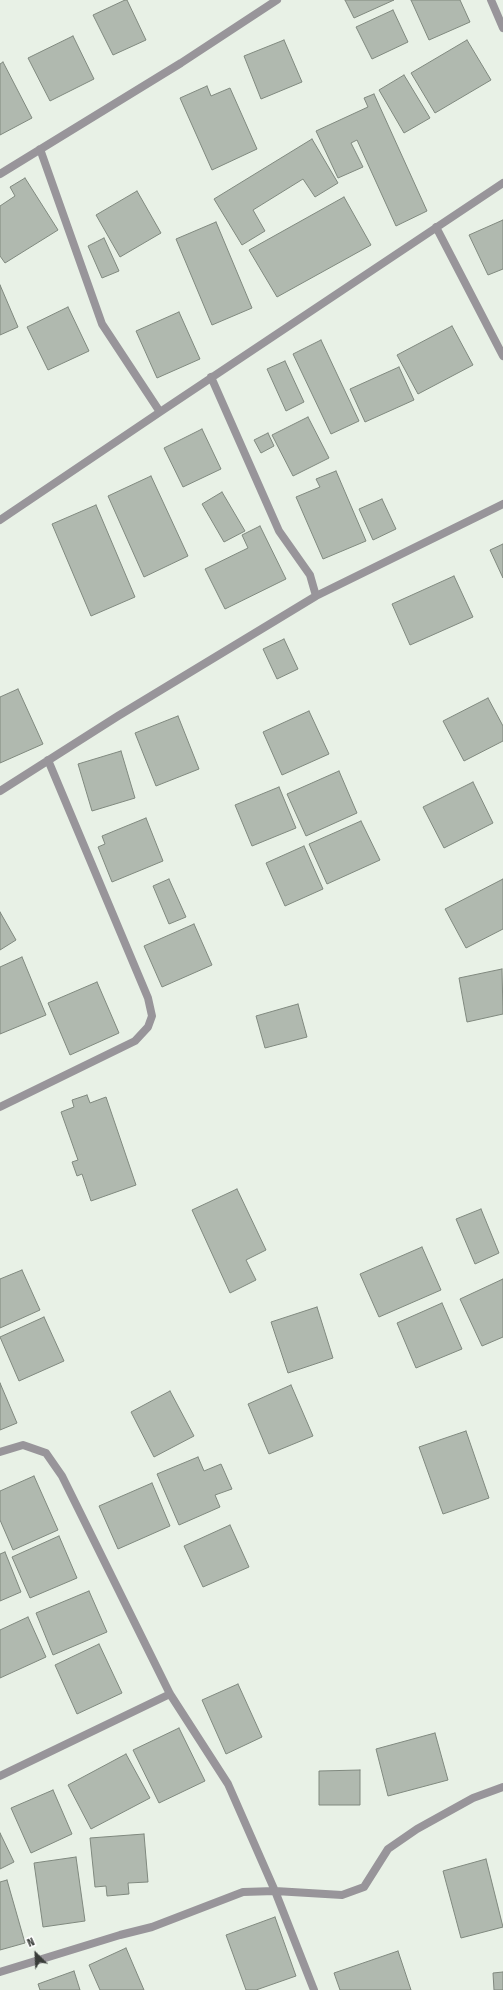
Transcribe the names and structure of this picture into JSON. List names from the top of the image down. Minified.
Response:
{"north":"top left"}
